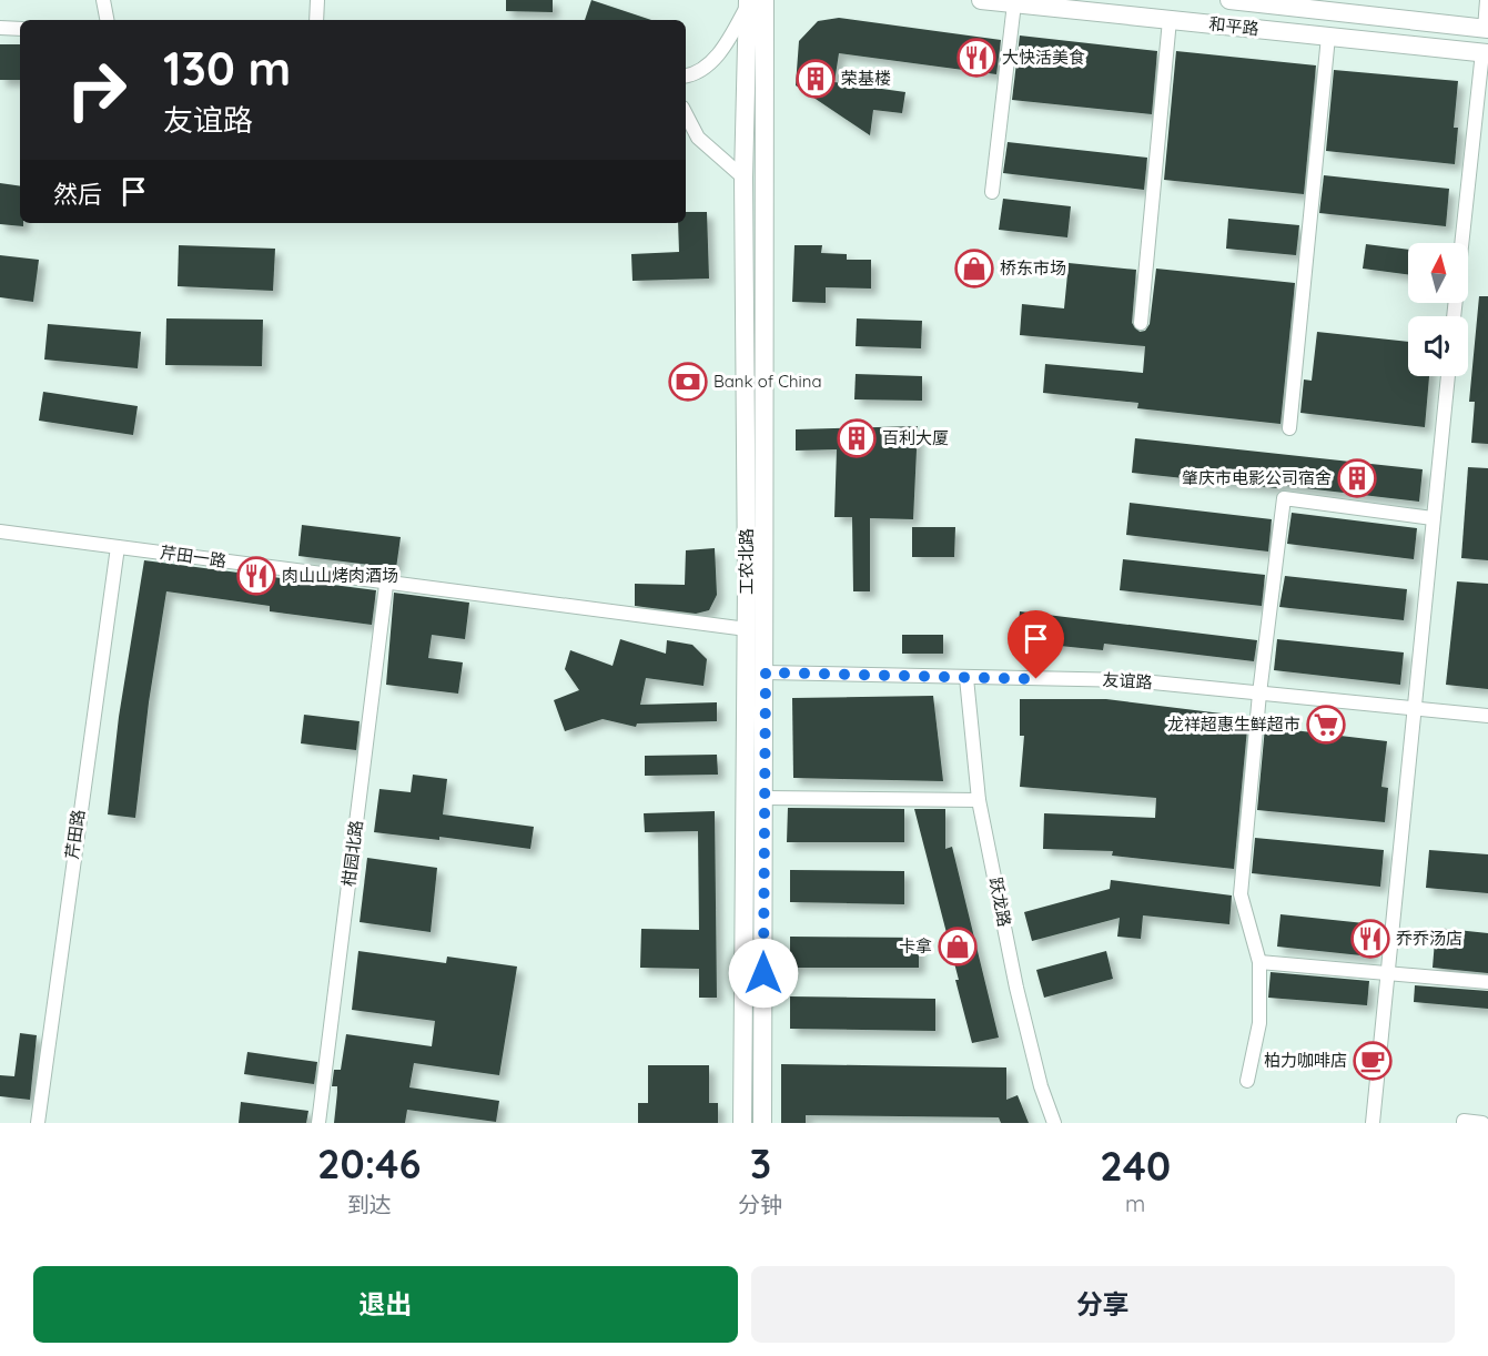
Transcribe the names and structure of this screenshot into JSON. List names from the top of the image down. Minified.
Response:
{"streets":{"street":["和平路","芹田一路","工农北路","友谊路","芹田路","柑园北路","跃龙路"]},"crossings":[["芹田一路","工农北路"],["芹田一路","芹田路"],["芹田一路","柑园北路"],["工农北路","友谊路"],["友谊路","跃龙路"]],"places":{"restaurant":["大快活美食","肉山山烤肉酒场","乔乔汤店"],"building":["荣基楼","百利大厦","肇庆市电影公司宿舍"],"shop":["桥东市场","卡拿"],"bank":["Bank of China"],"supermarket":["龙祥超惠生鲜超市"],"cafe":["柏力咖啡店"]},"north":"top","page":{"turn":["130 m","友谊路"],"then":"然后","eta":["20:46","到达","3","分钟","240","m"],"buttons":["退出","分享"]}}
